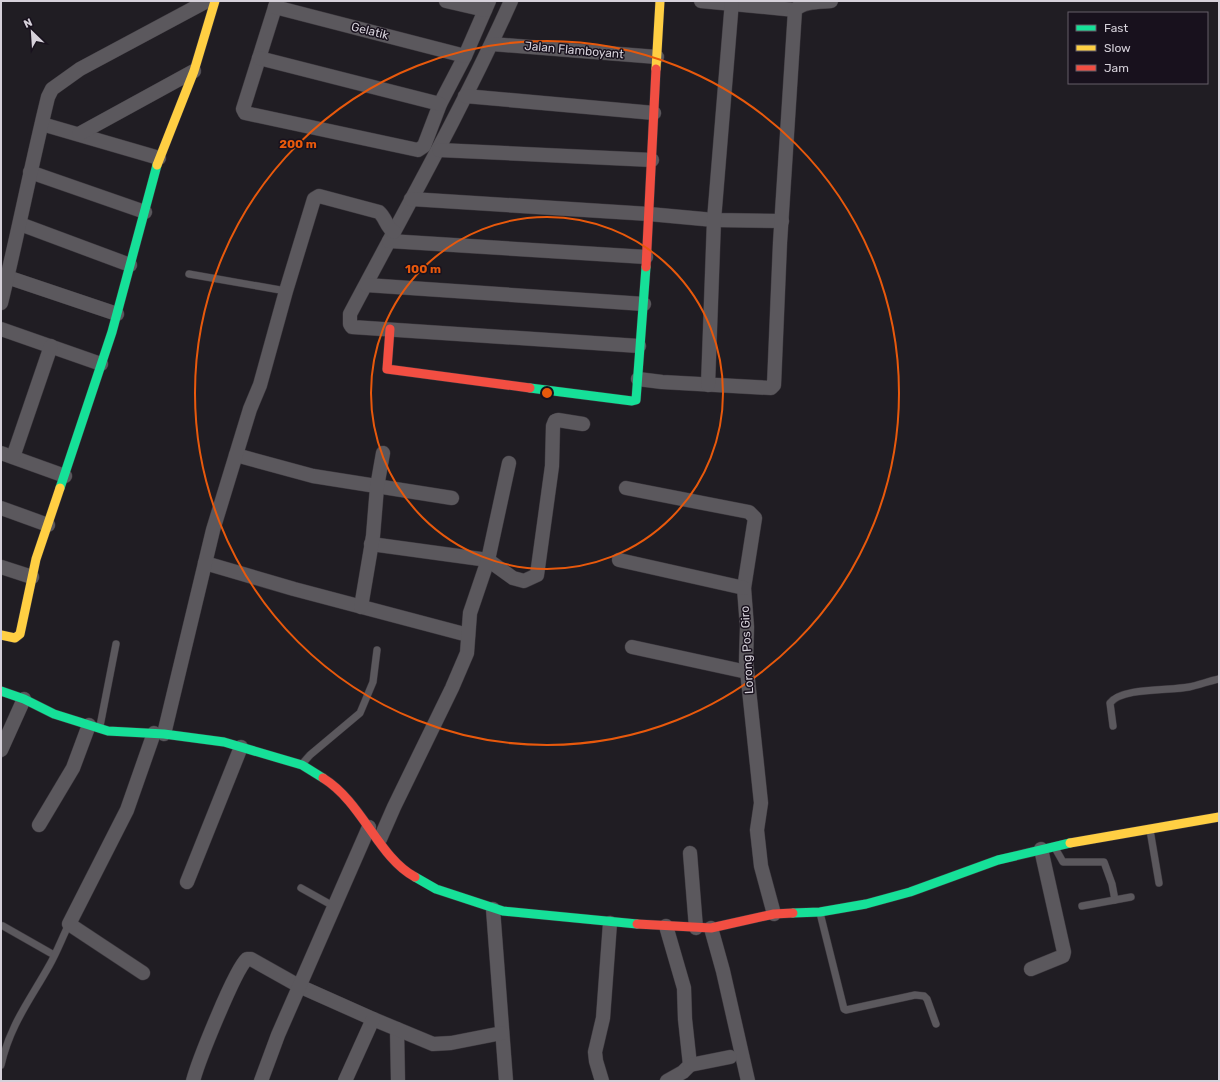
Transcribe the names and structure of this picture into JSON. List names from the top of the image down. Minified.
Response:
{"streets":{"street":["Gelatik","Jalan Flamboyant","Lorong Pos Giro"]},"legend":["Fast","Slow","Jam"],"north":"top left","rings":["200 m","100 m"]}
